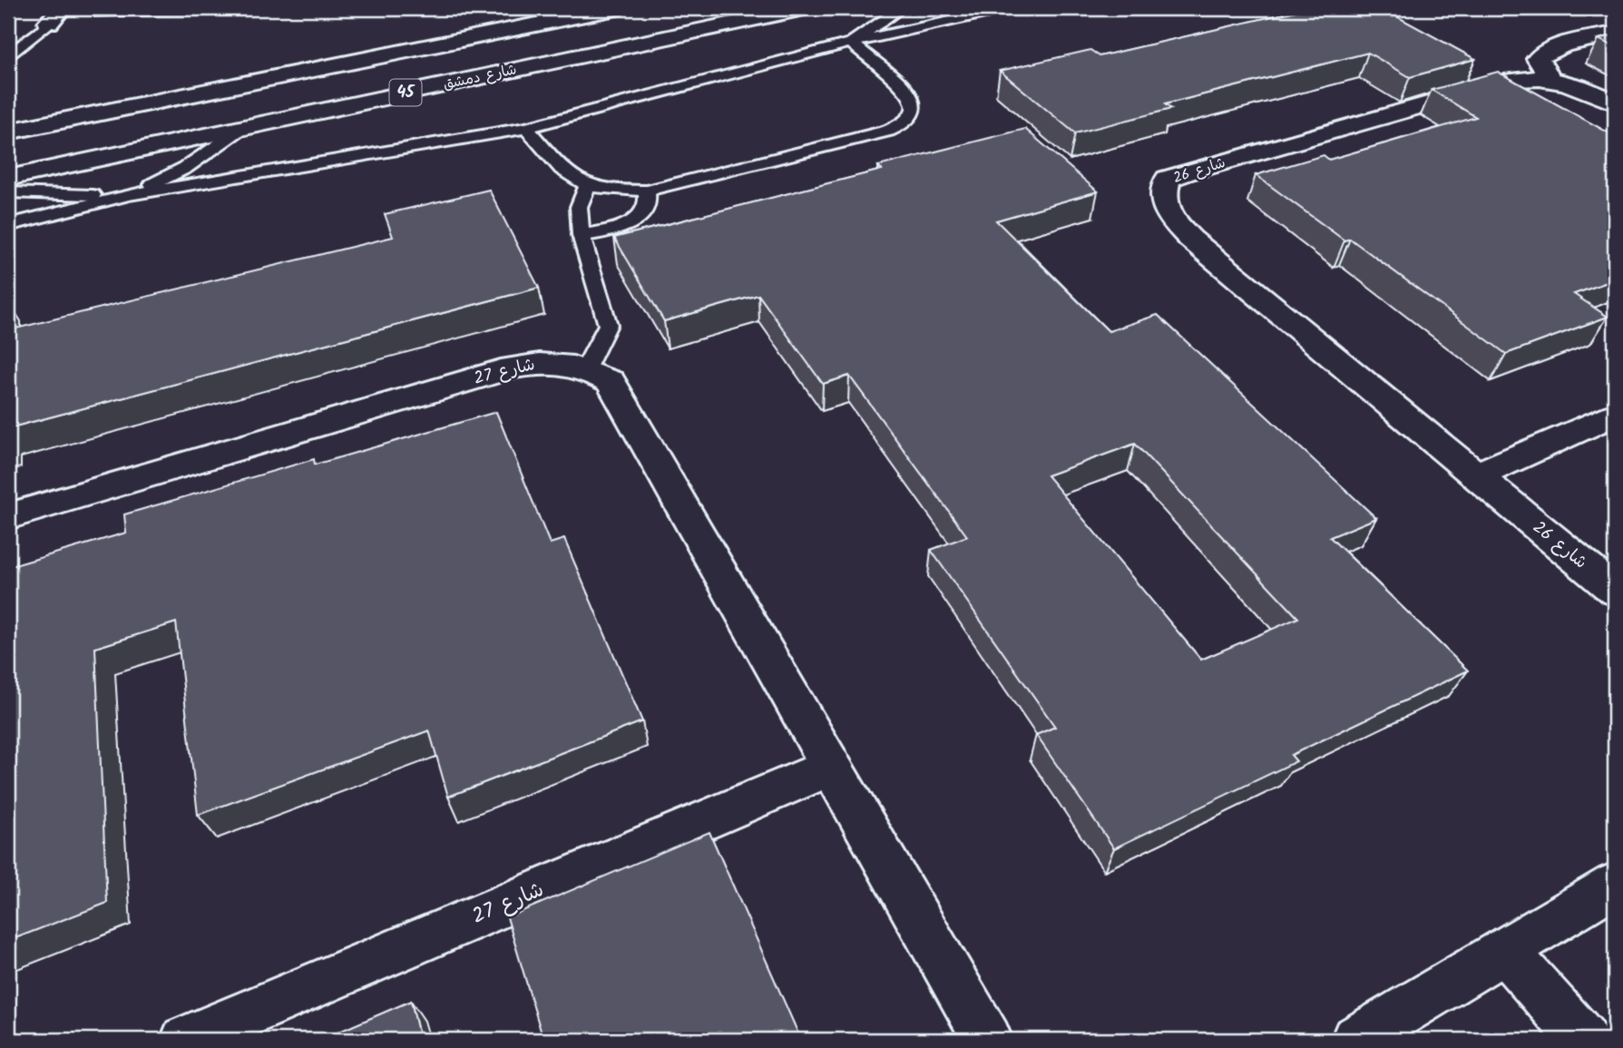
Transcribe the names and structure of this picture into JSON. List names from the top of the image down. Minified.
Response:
{"streets":{"street":["شارع دمشق","45","شارع 26","شارع 27"]}}
